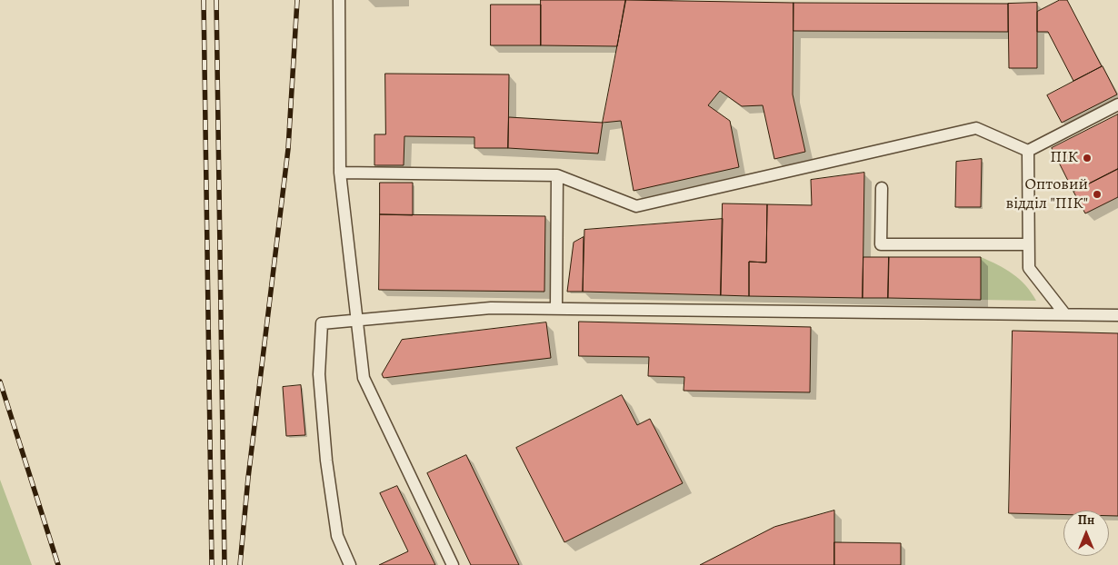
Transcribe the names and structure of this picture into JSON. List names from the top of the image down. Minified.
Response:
{"places":["ПІК","Оптовий відділ \"ПІК\""],"north":"top"}
